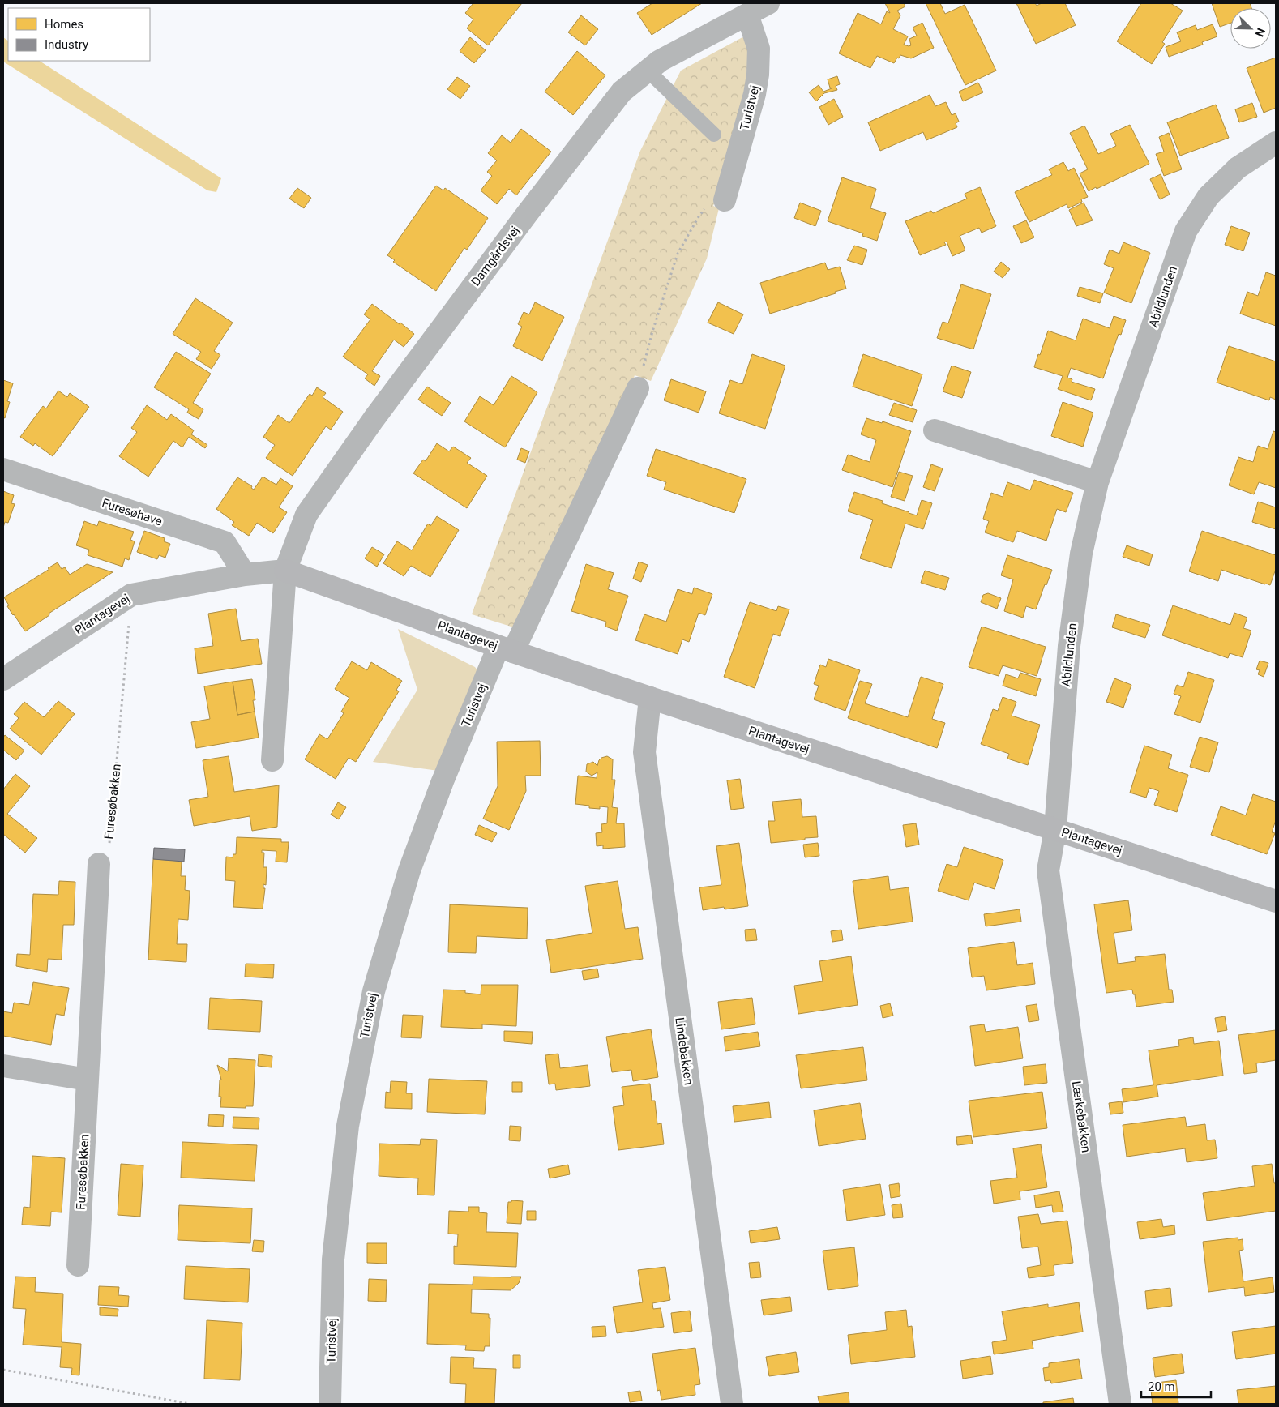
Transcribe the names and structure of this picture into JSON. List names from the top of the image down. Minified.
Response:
{"streets":{"street":["Turistvej","Damgårdsvej","Abildlunden","Furesøhave","Plantagevej","Furesøbakken","Lindebakken","Lærkebakken"]},"crossings":[["Turistvej","Damgårdsvej"],["Turistvej","Plantagevej"],["Damgårdsvej","Plantagevej"],["Abildlunden","Plantagevej"],["Abildlunden","Lærkebakken"],["Furesøhave","Plantagevej"],["Plantagevej","Furesøbakken"],["Plantagevej","Lindebakken"],["Plantagevej","Lærkebakken"]],"legend":["Homes","Industry"],"scale_bar":"20 m","north":"bottom right"}
